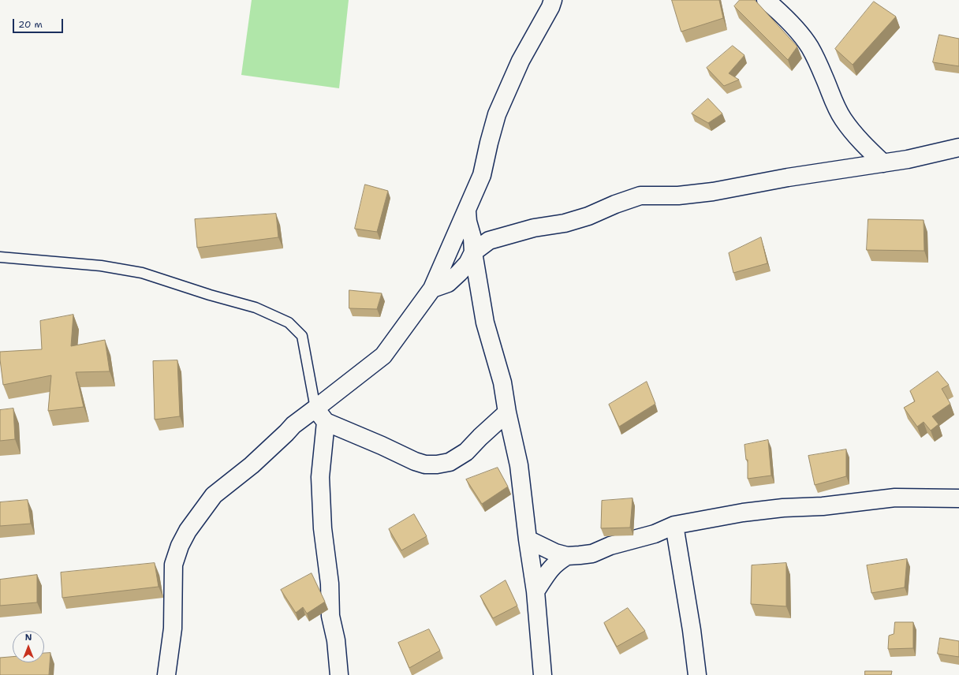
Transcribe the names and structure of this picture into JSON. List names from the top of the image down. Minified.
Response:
{"scale_bar":"20 m","north":"top"}
